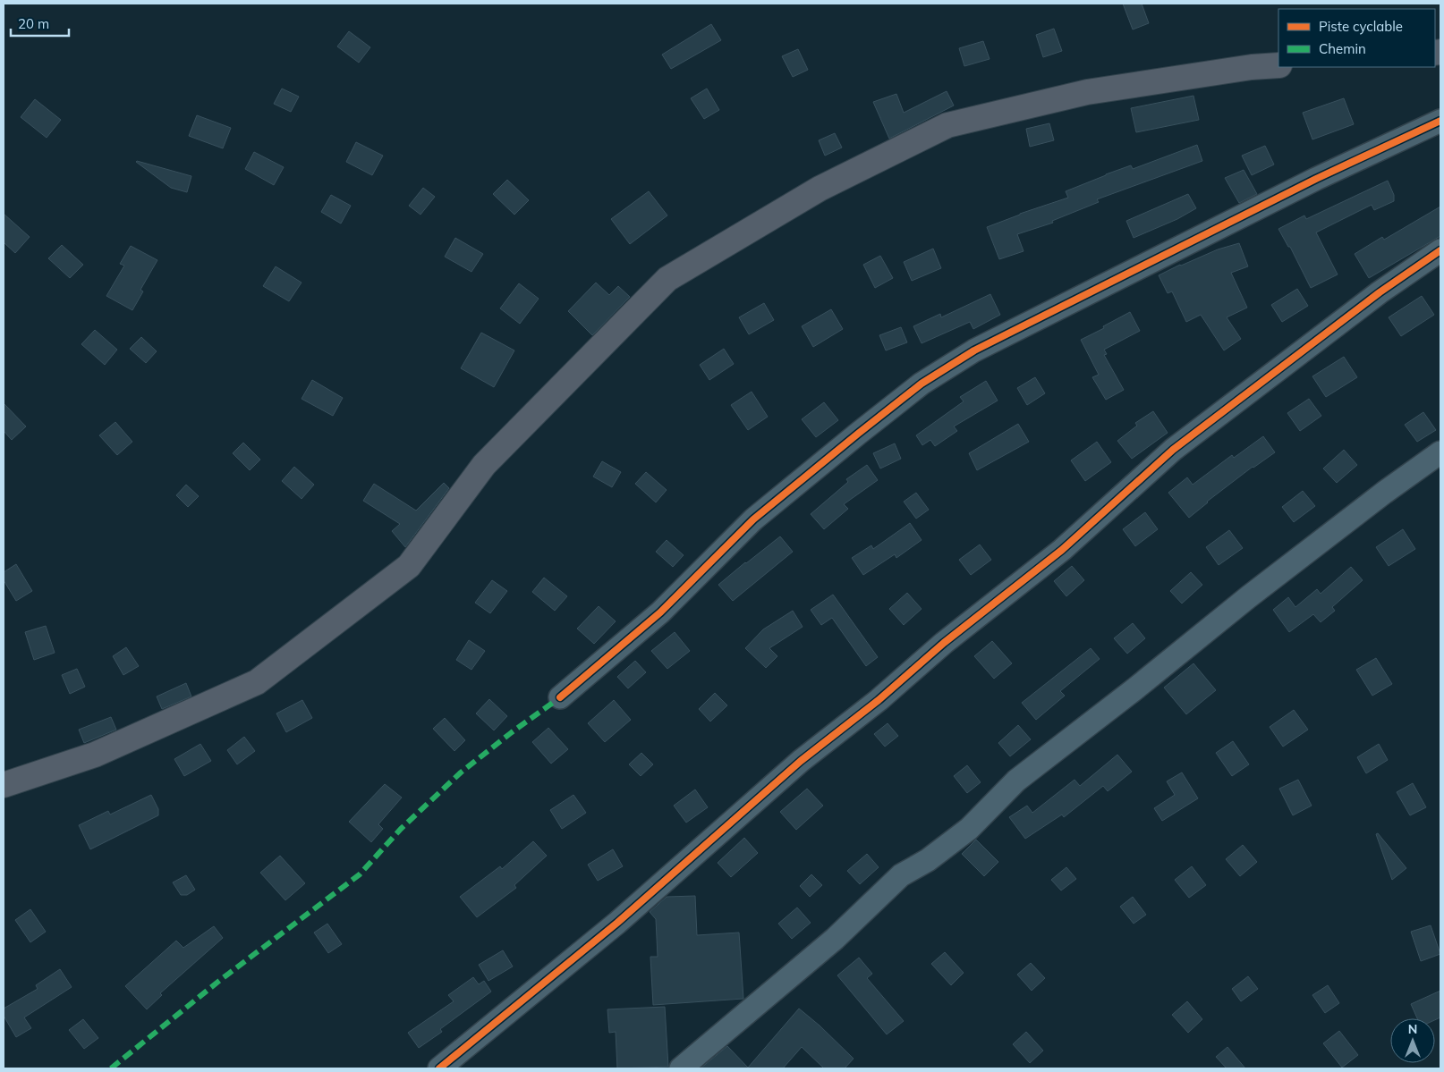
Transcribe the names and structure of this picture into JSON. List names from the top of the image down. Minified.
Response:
{"legend":["Piste cyclable","Chemin"],"scale_bar":"20 m","north":"top"}
